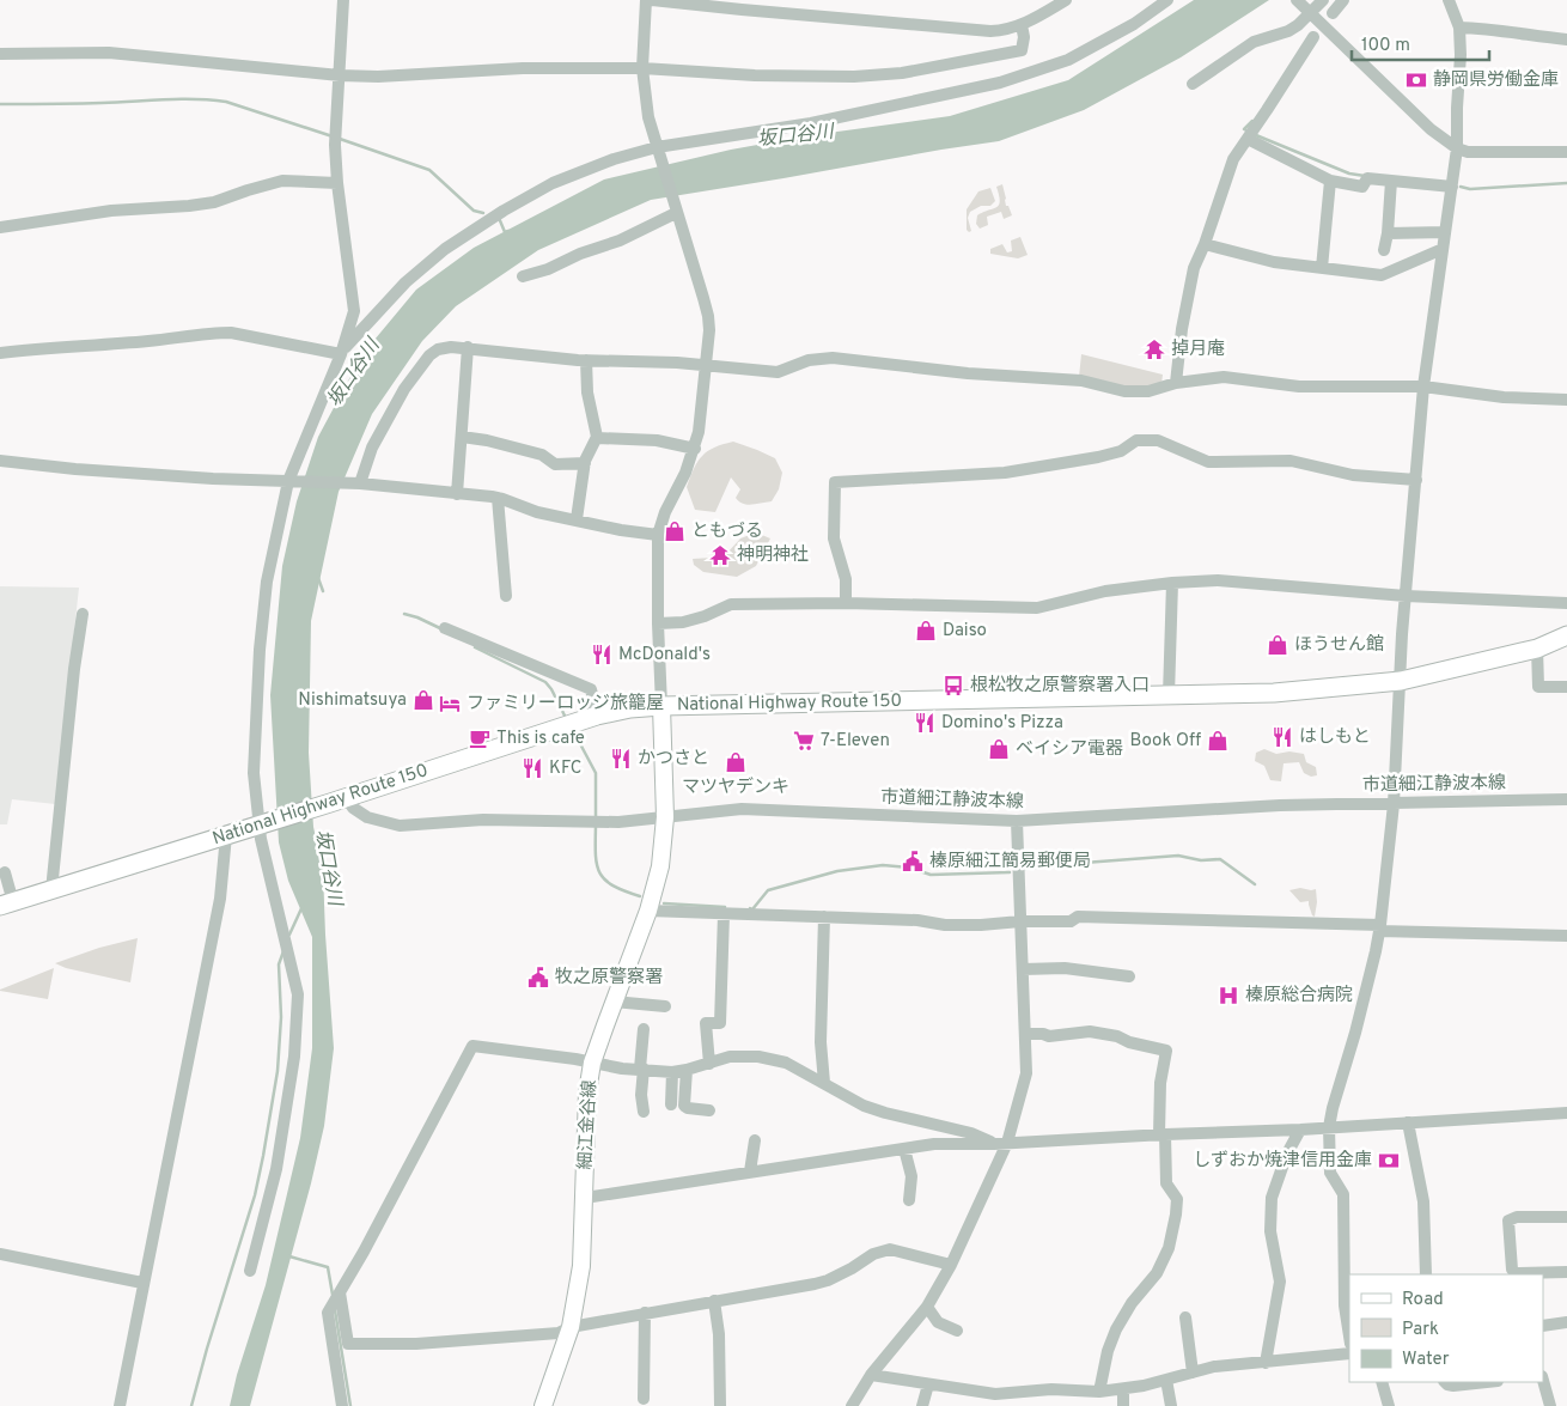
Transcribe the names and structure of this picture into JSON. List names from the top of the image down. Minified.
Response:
{"streets":{"highway":["National Highway Route 150"],"main road":["細江金谷線"],"street":["市道細江静波本線"]},"crossings":[["National Highway Route 150","市道細江静波本線"],["National Highway Route 150","細江金谷線"],["市道細江静波本線","細江金谷線"]],"water":["坂口谷川"],"places":{"bank":["静岡県労働金庫","しずおか焼津信用金庫"],"temple":["掉月庵","神明神社"],"shop":["ともづる","Daiso","ほうせん館","Nishimatsuya","Book Off","ベイシア電器","マツヤデンキ"],"restaurant":["McDonald's","Domino's Pizza","はしもと","かつさと","KFC"],"bus stop":["根松牧之原警察署入口"],"hotel":["ファミリーロッジ旅籠屋"],"cafe":["This is cafe"],"supermarket":["7-Eleven"],"public building":["榛原細江簡易郵便局","牧之原警察署"],"hospital":["榛原総合病院"]},"legend":["Road","Park","Water"],"scale_bar":"100 m"}
